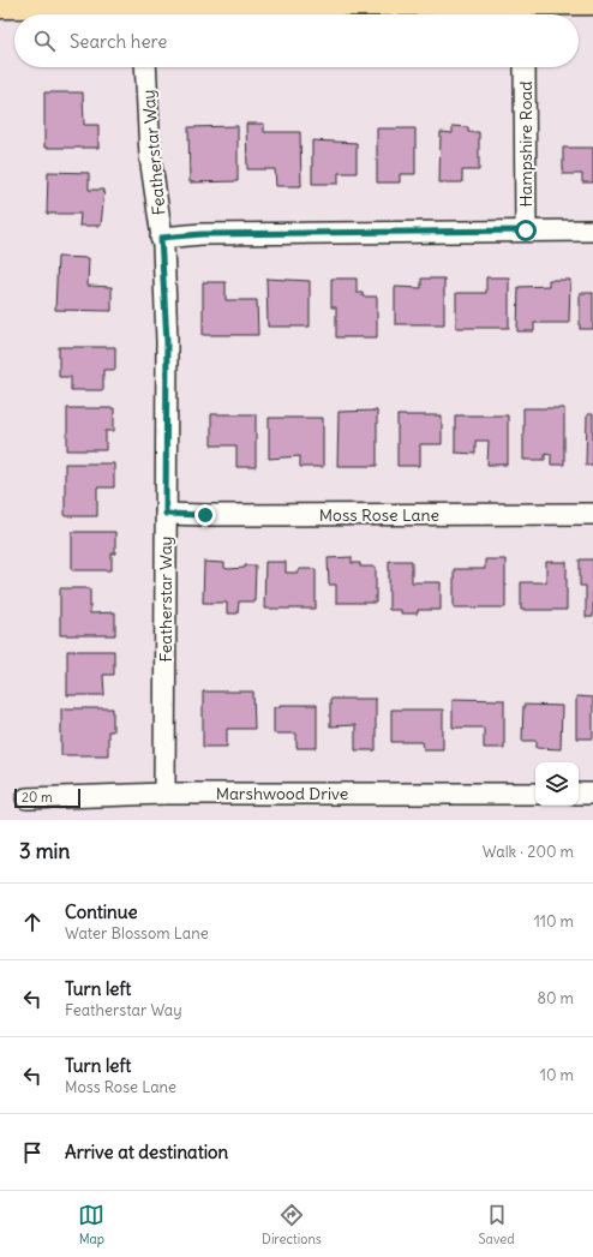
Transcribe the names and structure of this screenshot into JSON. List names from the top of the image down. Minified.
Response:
{"streets":{"street":["Hampshire Road","Featherstar Way","Moss Rose Lane","Marshwood Drive"]},"crossings":[["Featherstar Way","Moss Rose Lane"],["Featherstar Way","Marshwood Drive"]],"scale_bar":"20 m","page":{"search":"Search here","scale":"20 m","heading":["3 min","Walk · 200 m"],"list":[["Continue","Water Blossom Lane","110 m"],["Turn left","Featherstar Way","80 m"],["Turn left","Moss Rose Lane","10 m"],"Arrive at destination"],"nav":["Map","Directions","Saved"]}}
